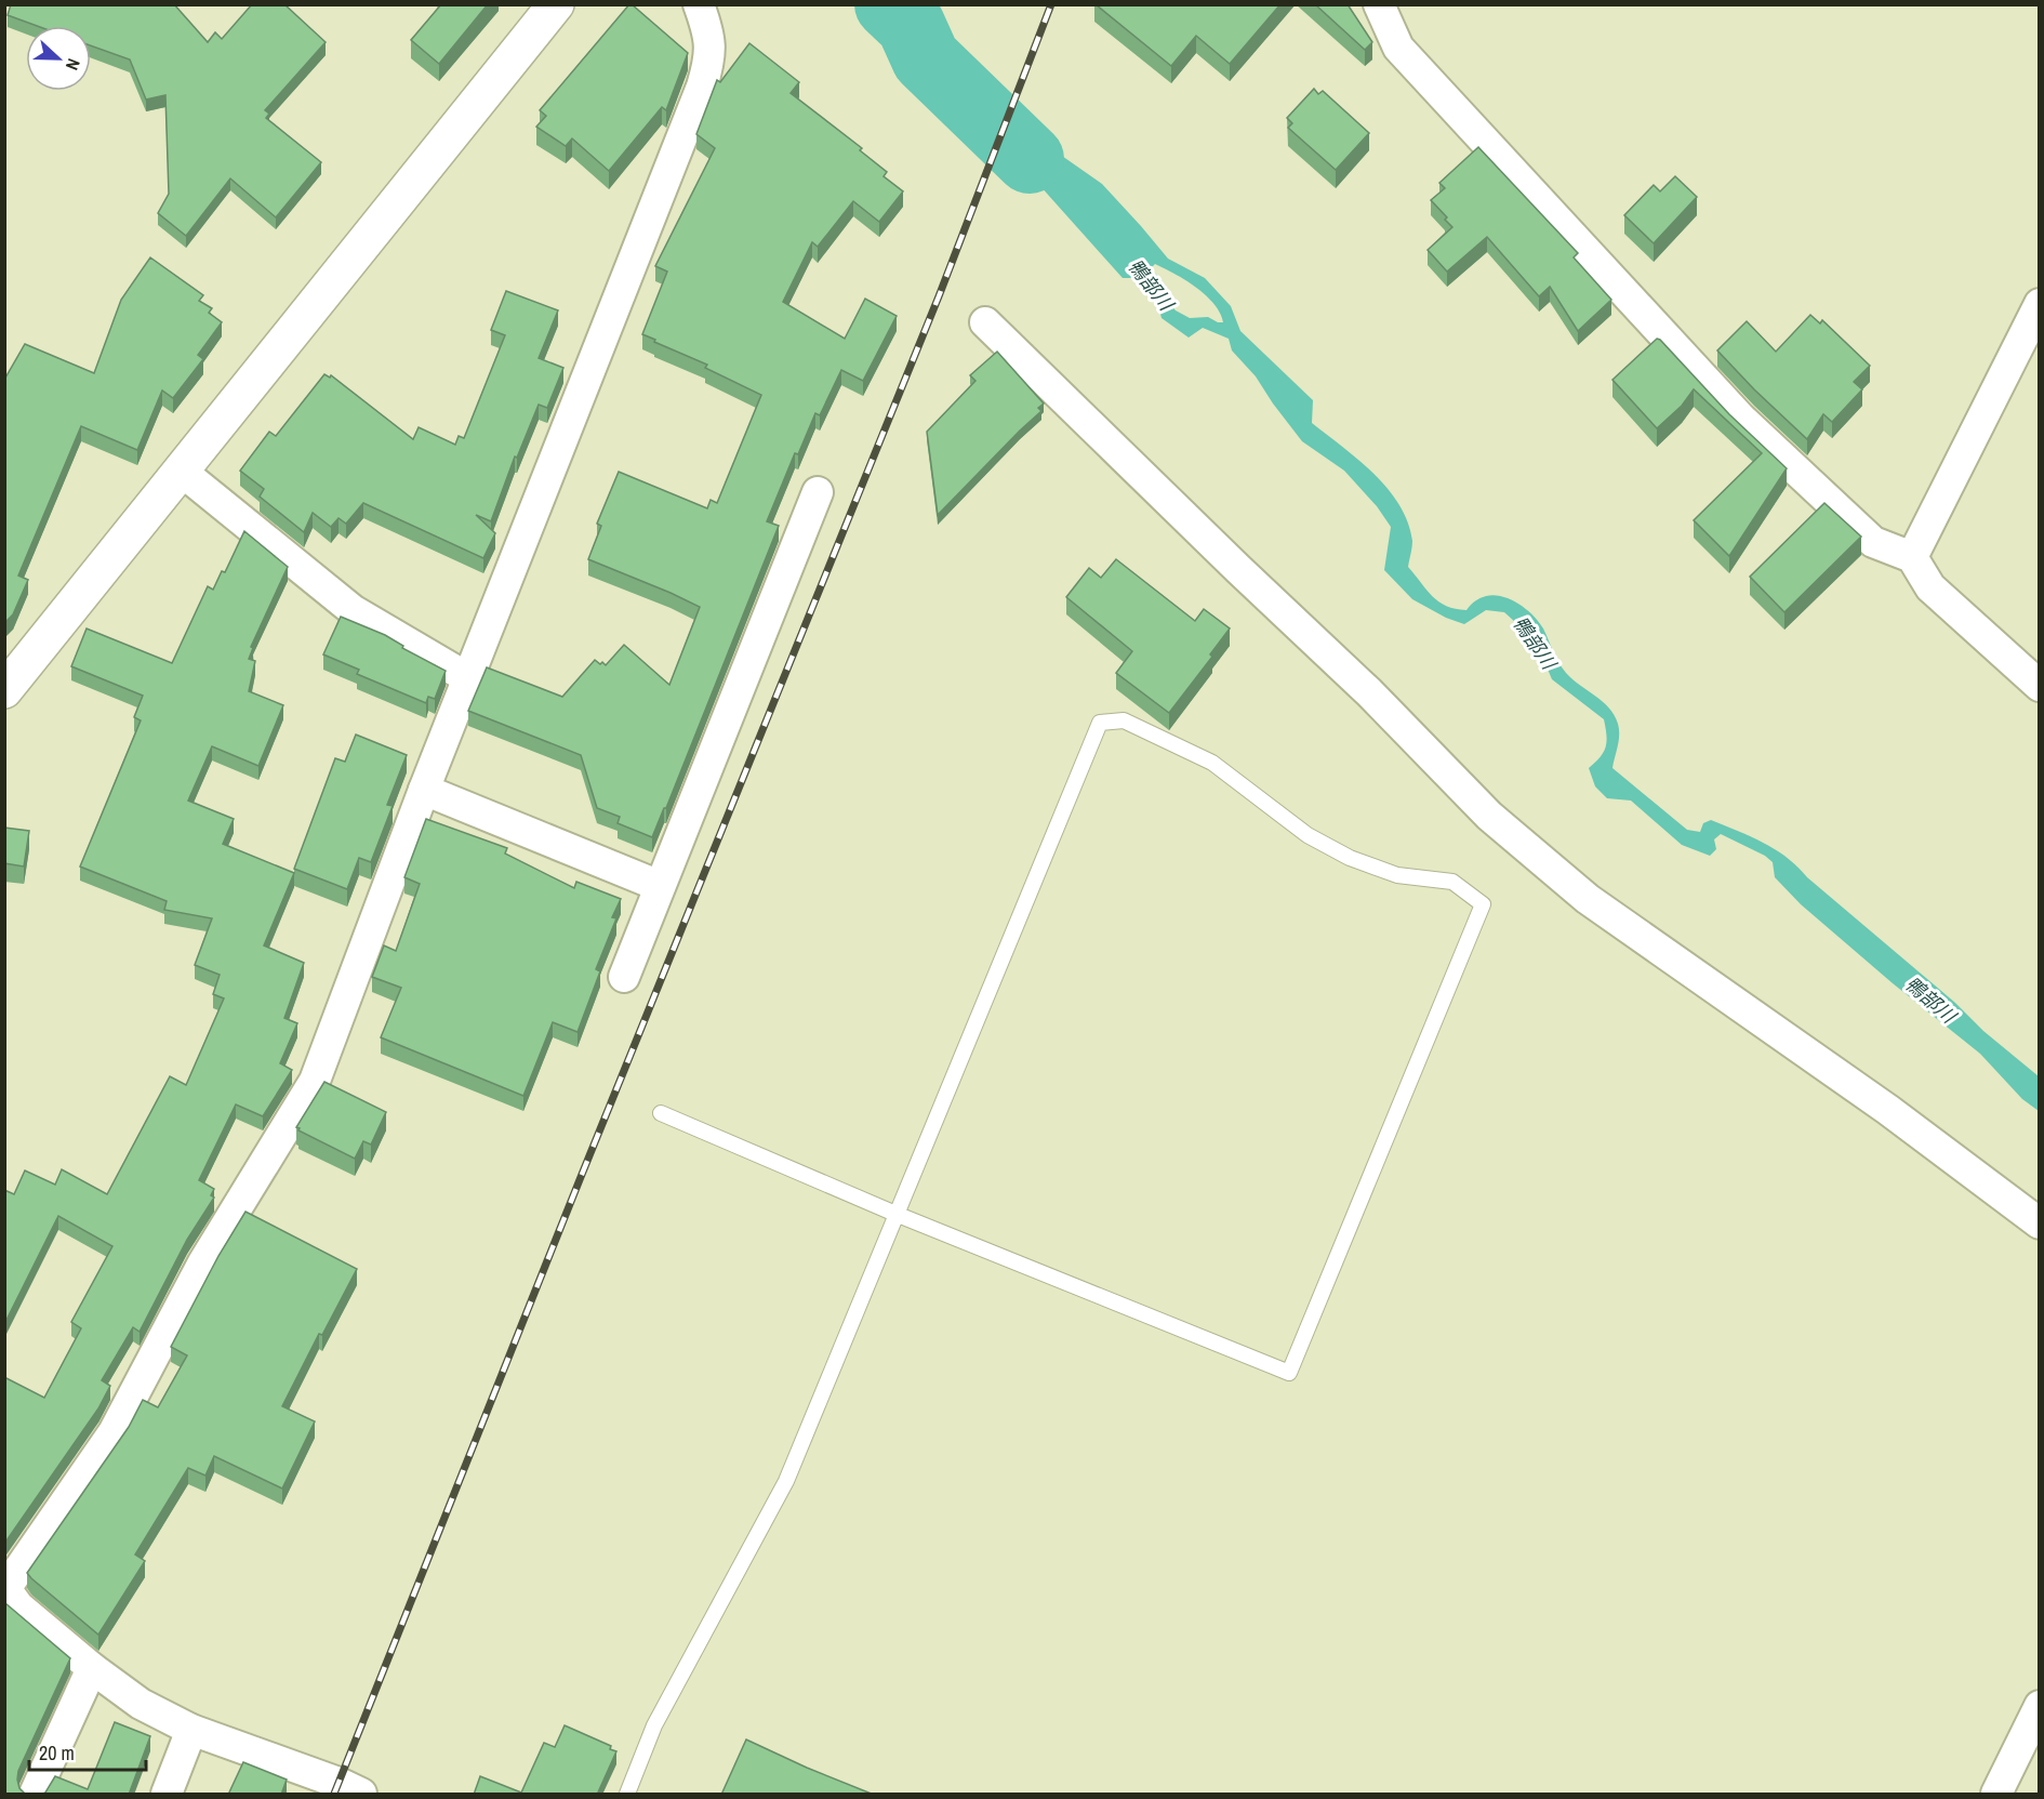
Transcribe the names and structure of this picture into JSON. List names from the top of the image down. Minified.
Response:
{"water":["鴨部川"],"scale_bar":"20 m","north":"right"}
